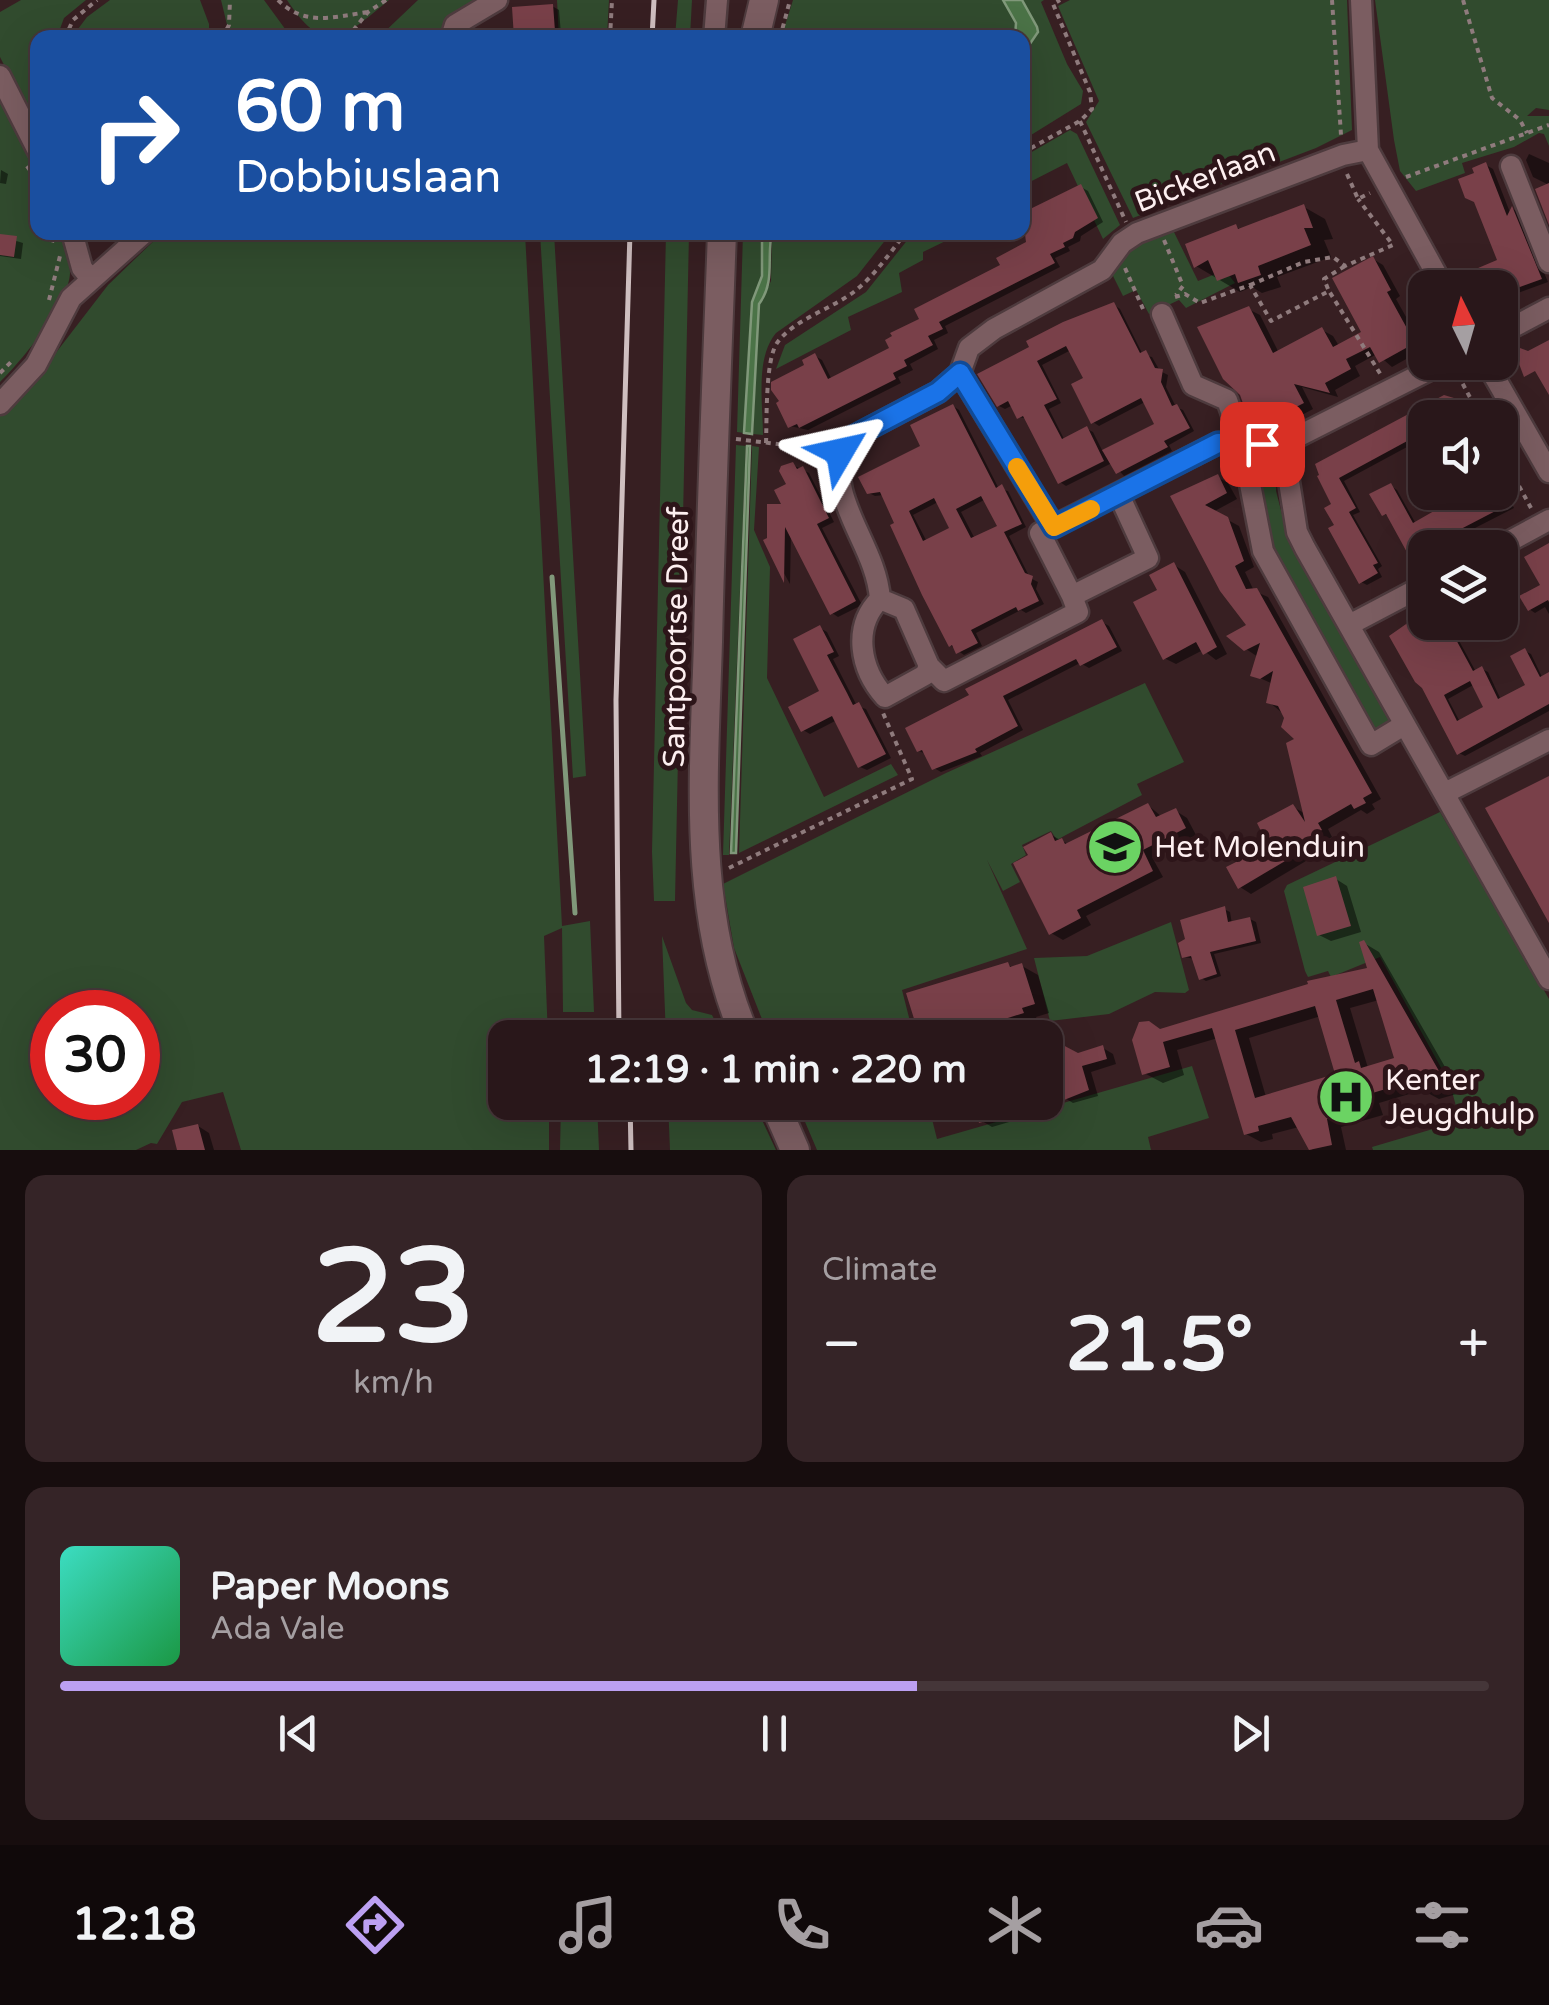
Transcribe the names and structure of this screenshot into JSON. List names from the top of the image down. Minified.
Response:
{"streets":{"street":["Bickerlaan","Santpoortse Dreef"]},"places":{"school or university":["Het Molenduin"],"hospital":["Kenter Jeugdhulp"]},"north":"top","page":{"turn":["60 m","Dobbiuslaan"],"limit":"30","trip":"12:19 · 1 min · 220 m","tile":[["23","km/h"],"Climate"],"heat":["−","21.5°","+"],"song":["Paper Moons","Ada Vale"],"tabs":"12:18"}}
